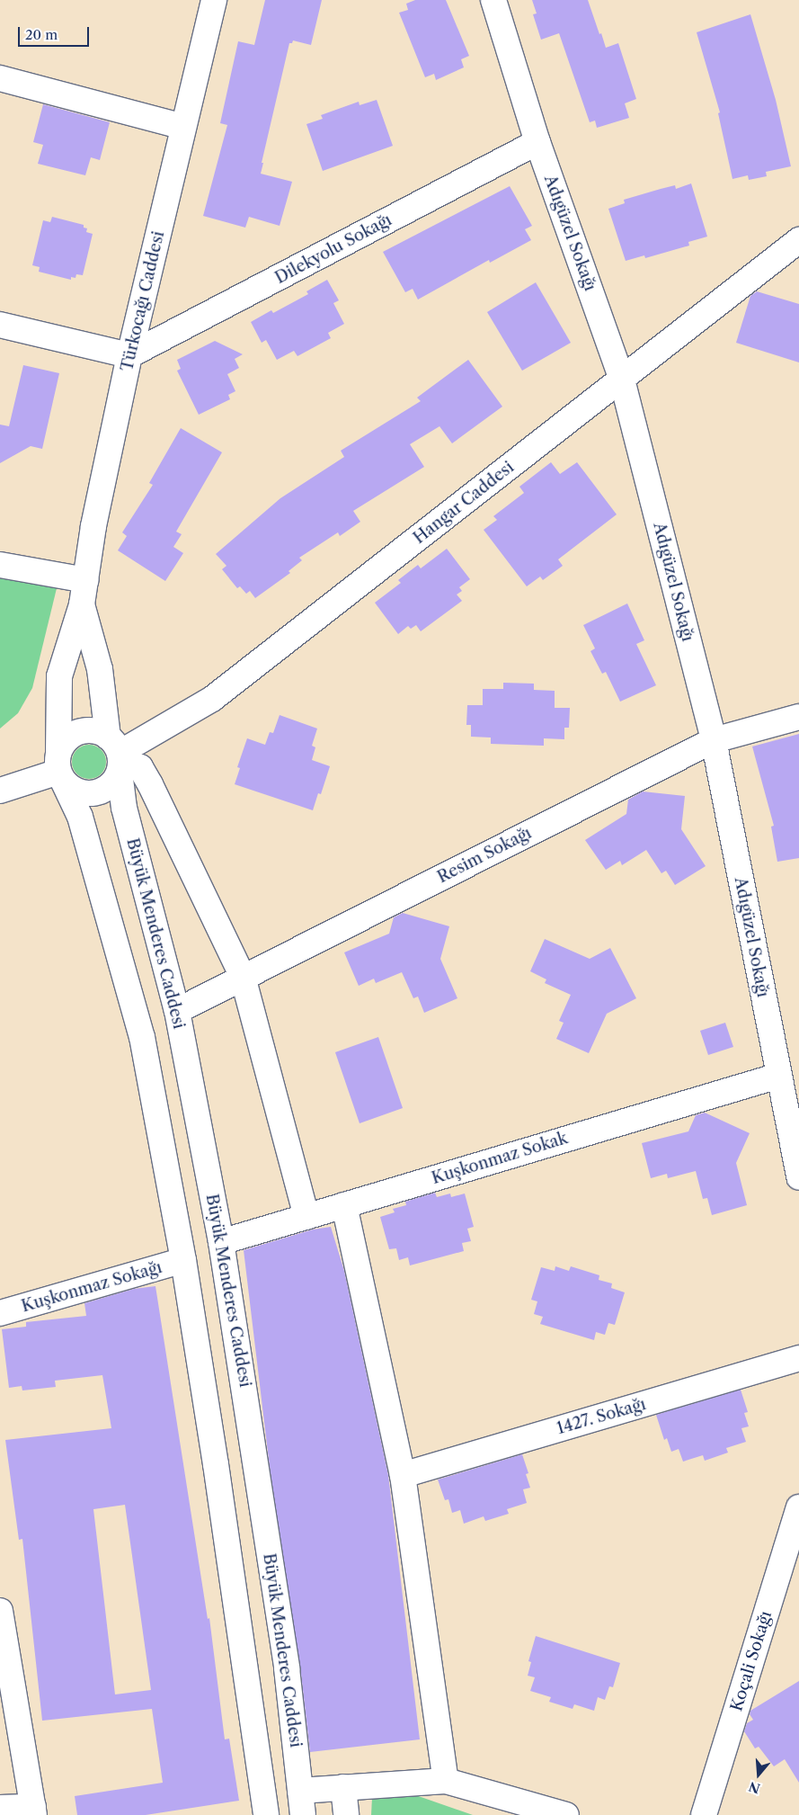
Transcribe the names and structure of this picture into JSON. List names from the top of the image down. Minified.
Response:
{"streets":{"street":["Adıgüzel Sokağı","Dilekyolu Sokağı","Türkocağı Caddesi","Hangar Caddesi","Resim Sokağı","Büyük Menderes Caddesi","Kuşkonmaz Sokak","Kuşkonmaz Sokağı","1427. Sokağı","Koçali Sokağı"]},"crossings":[["Adıgüzel Sokağı","Dilekyolu Sokağı"],["Adıgüzel Sokağı","Hangar Caddesi"],["Adıgüzel Sokağı","Resim Sokağı"],["Adıgüzel Sokağı","Kuşkonmaz Sokak"],["Dilekyolu Sokağı","Türkocağı Caddesi"],["Türkocağı Caddesi","Hangar Caddesi"],["Türkocağı Caddesi","Büyük Menderes Caddesi"],["Hangar Caddesi","Büyük Menderes Caddesi"],["Resim Sokağı","Büyük Menderes Caddesi"],["Büyük Menderes Caddesi","Kuşkonmaz Sokak"]],"scale_bar":"20 m","north":"bottom"}
